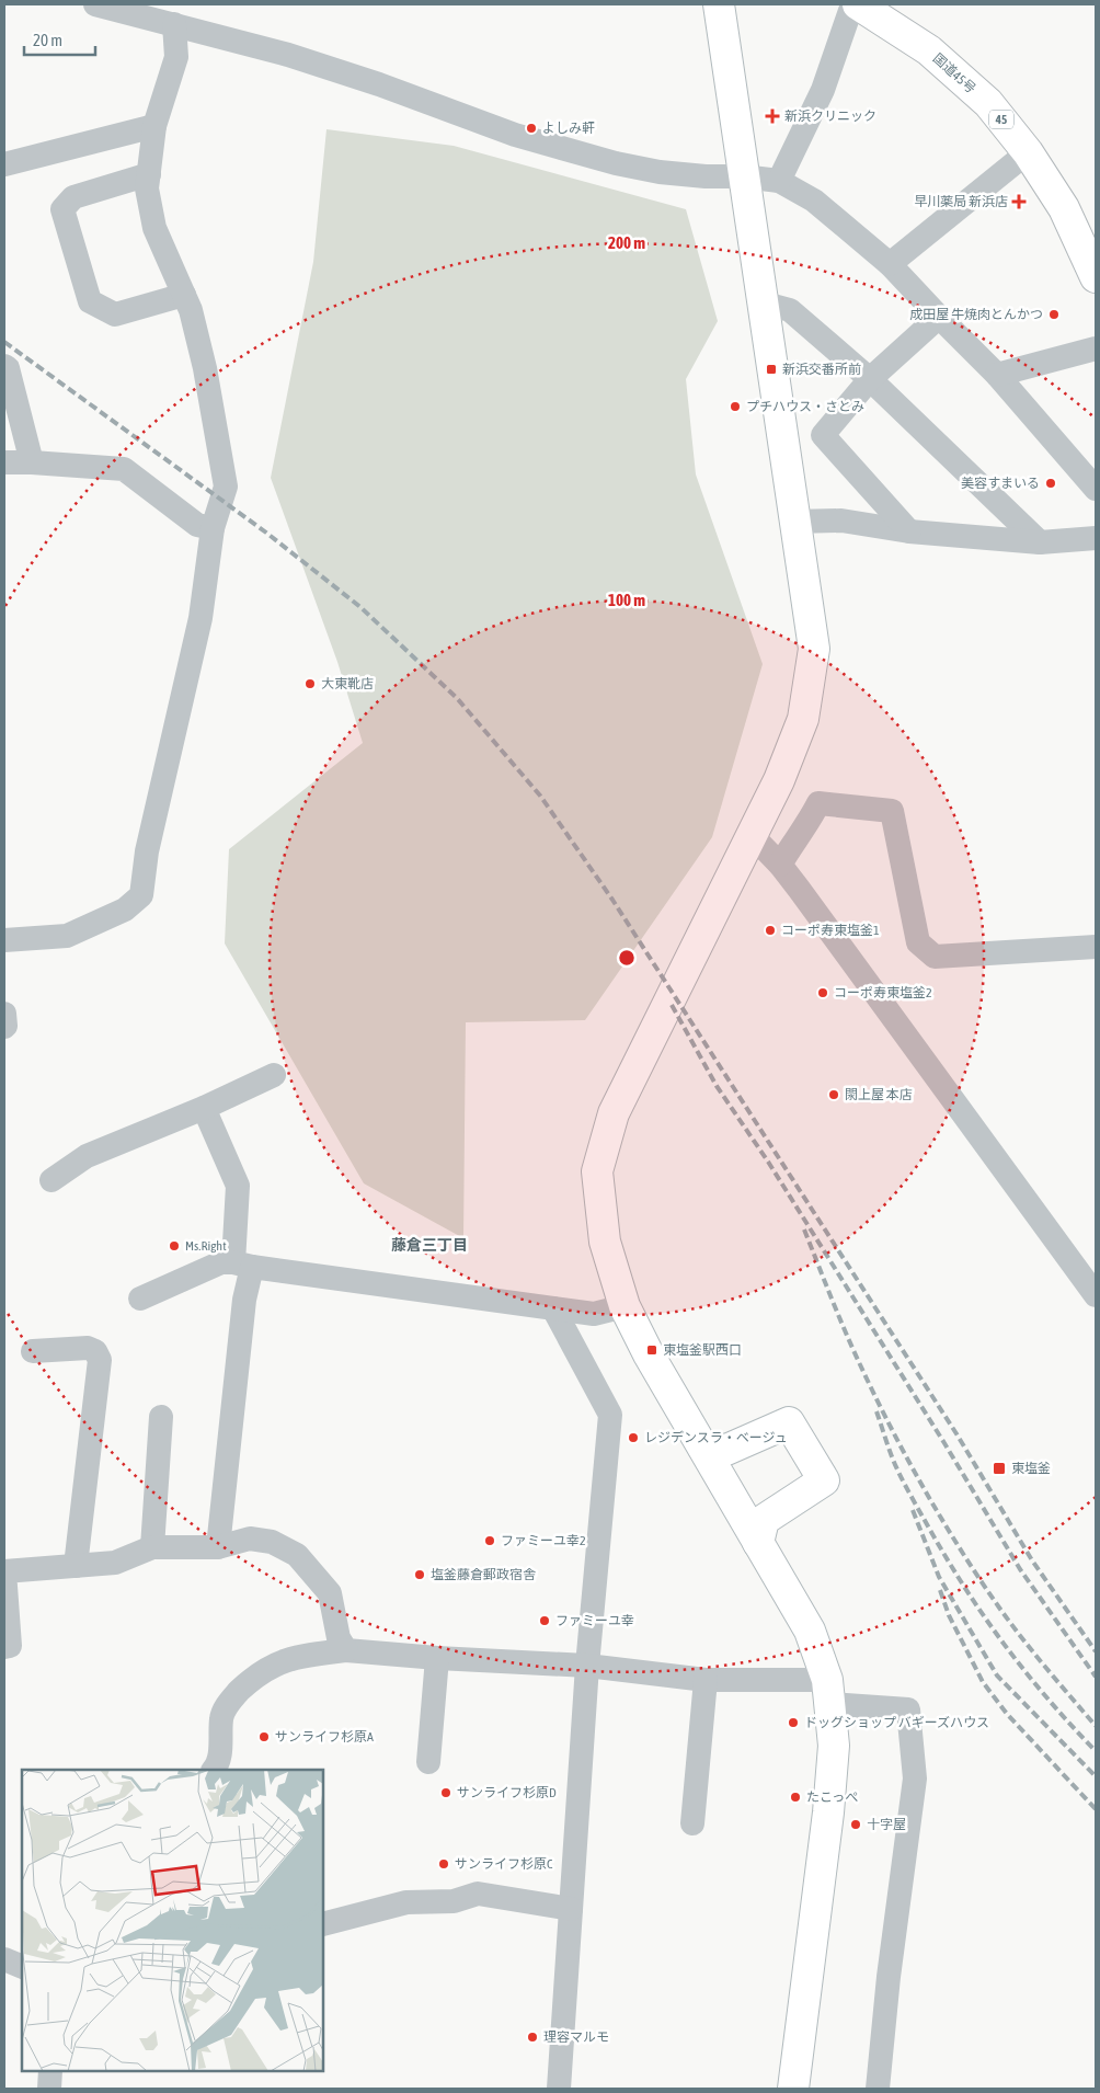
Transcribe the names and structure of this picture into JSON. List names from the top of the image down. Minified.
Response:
{"streets":{"main road":["国道45号","45"]},"districts":["藤倉三丁目"],"places":{"health":["新浜クリニック","早川薬局 新浜店"],"other":["よしみ軒","成田屋 牛焼肉とんかつ","プチハウス・さとみ","美容すまいる","大東靴店","コーポ寿東塩釜1","コーポ寿東塩釜2","閖上屋 本店","Ms.Right","レジデンスラ・ベージュ","ファミーユ幸2","塩釜藤倉郵政宿舎","ファミーユ幸","ドッグショップ バギーズハウス","サンライフ杉原A","サンライフ杉原D","たこっぺ","十字屋","サンライフ杉原C","理容マルモ"],"transit":["新浜交番所前","東塩釜駅西口","東塩釜"]},"scale_bar":"20 m","rings":["200 m","100 m"]}
